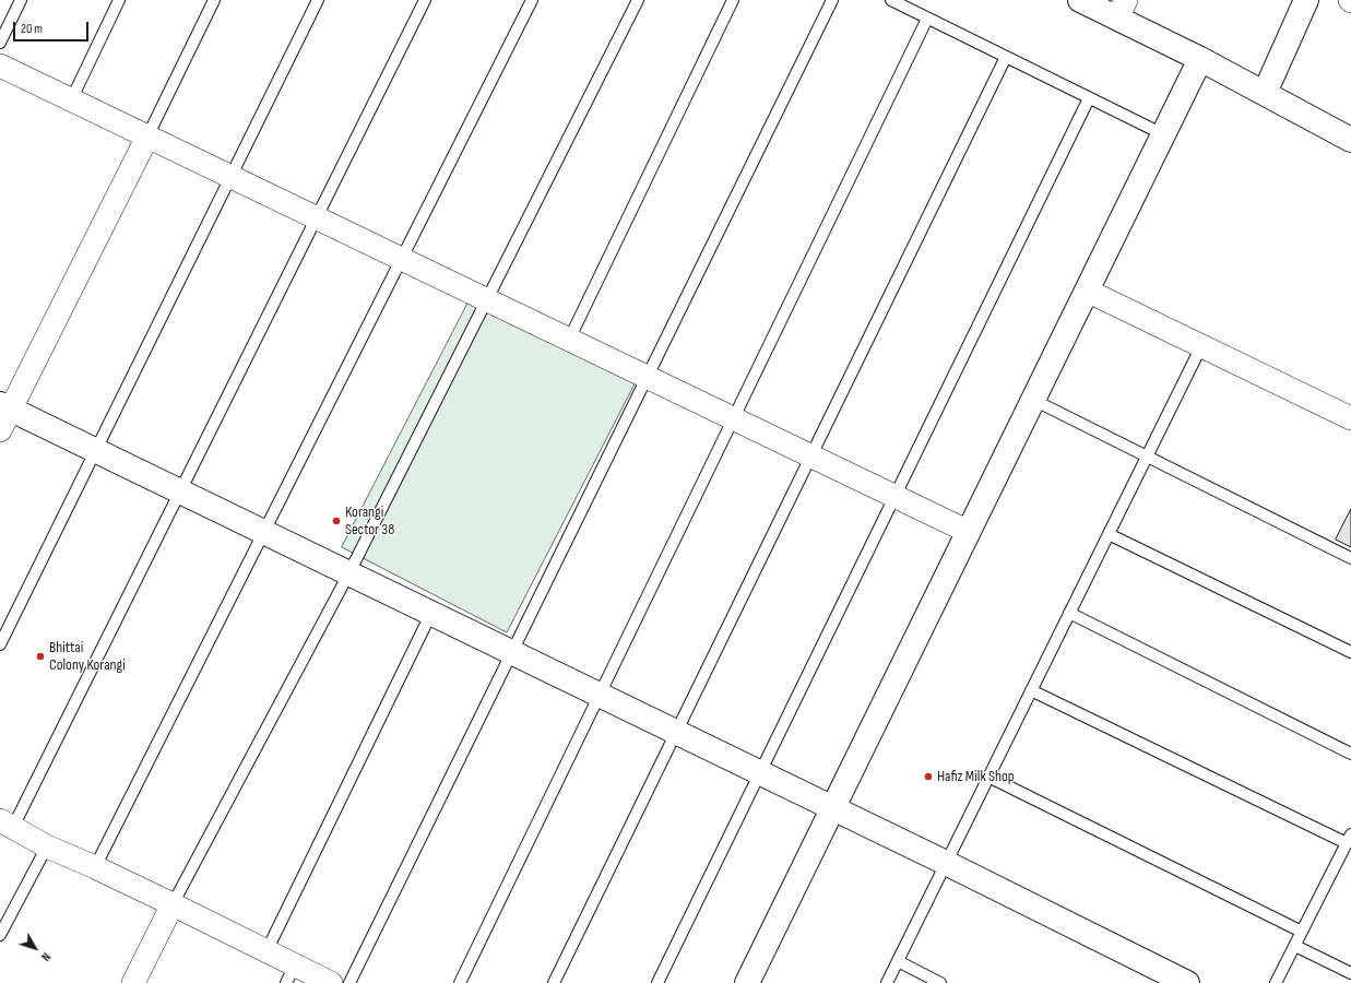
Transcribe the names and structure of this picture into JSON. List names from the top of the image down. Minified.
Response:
{"places":["Korangi Sector 38","Bhittai Colony Korangi","Hafiz Milk Shop"],"scale_bar":"20 m","north":"bottom right"}
